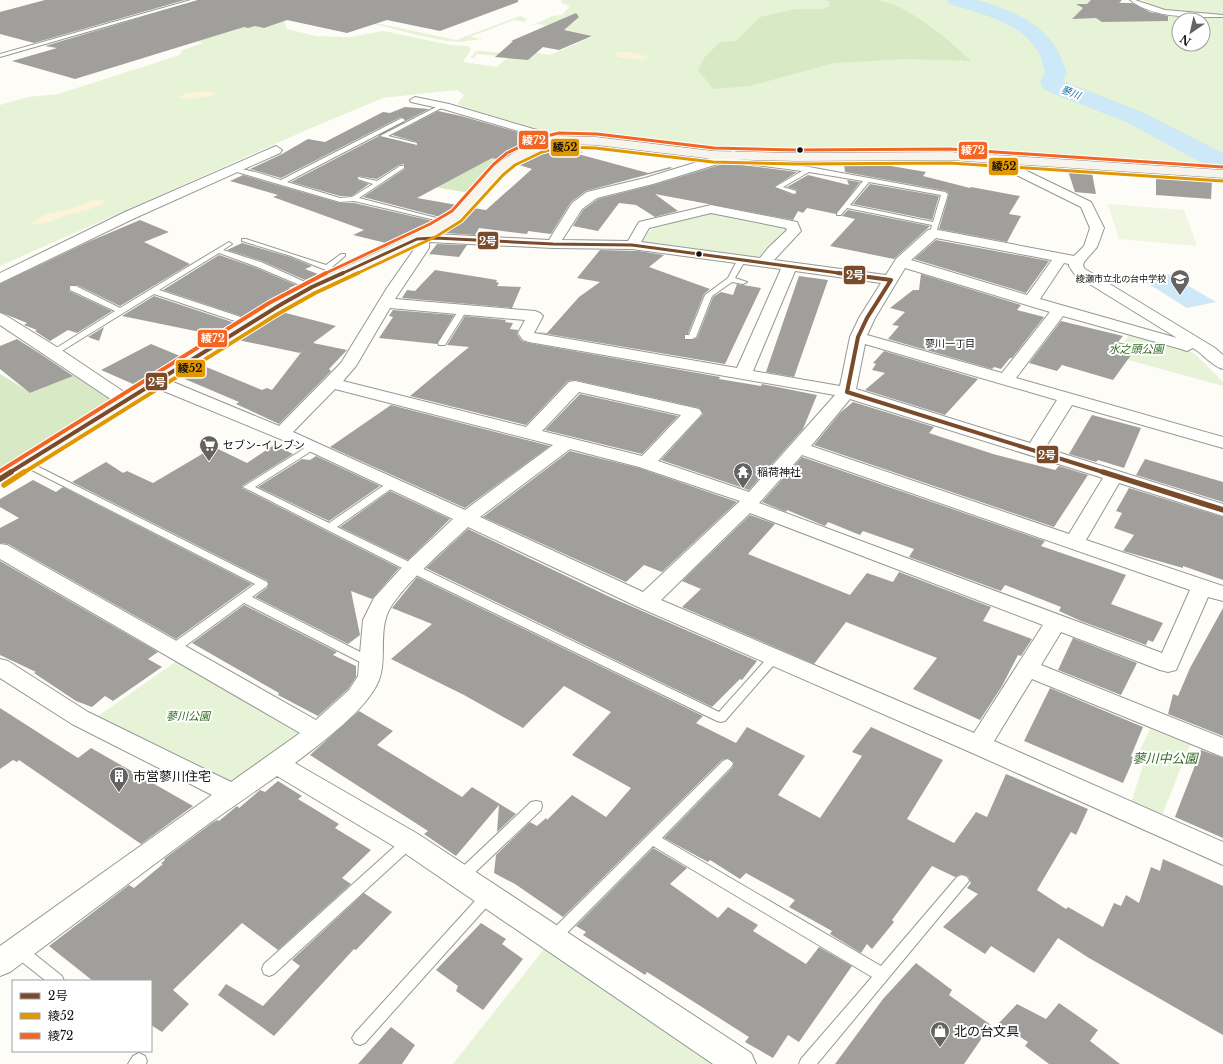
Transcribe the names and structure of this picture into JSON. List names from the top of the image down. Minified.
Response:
{"districts":["蓼川一丁目"],"water":["蓼川"],"parks":["水之頭公園","蓼川公園","蓼川中公園"],"places":{"school or university":["綾瀬市立北の台中学校"],"supermarket":["セブン-イレブン"],"temple":["稲荷神社"],"building":["市営蓼川住宅"],"shop":["北の台文具"]},"lines":["transit line 綾72","transit line 綾52","transit line 2号"],"legend":["2号","綾52","綾72"],"north":"bottom left"}
